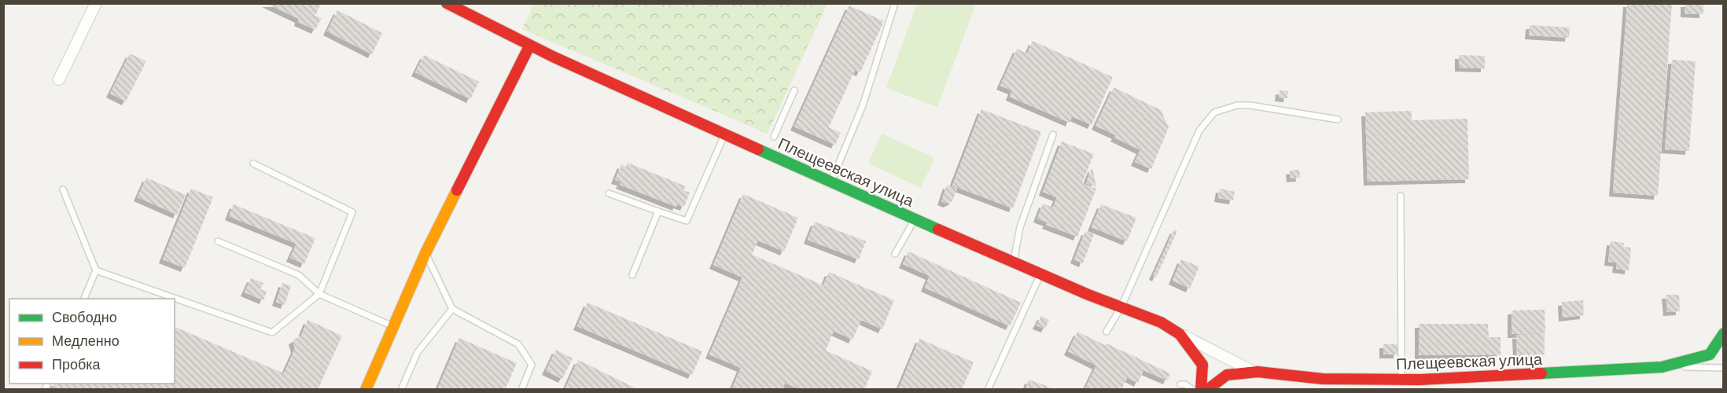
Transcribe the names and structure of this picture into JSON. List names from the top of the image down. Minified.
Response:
{"streets":{"street":["Плещеевская улица"]},"legend":["Свободно","Медленно","Пробка"]}
